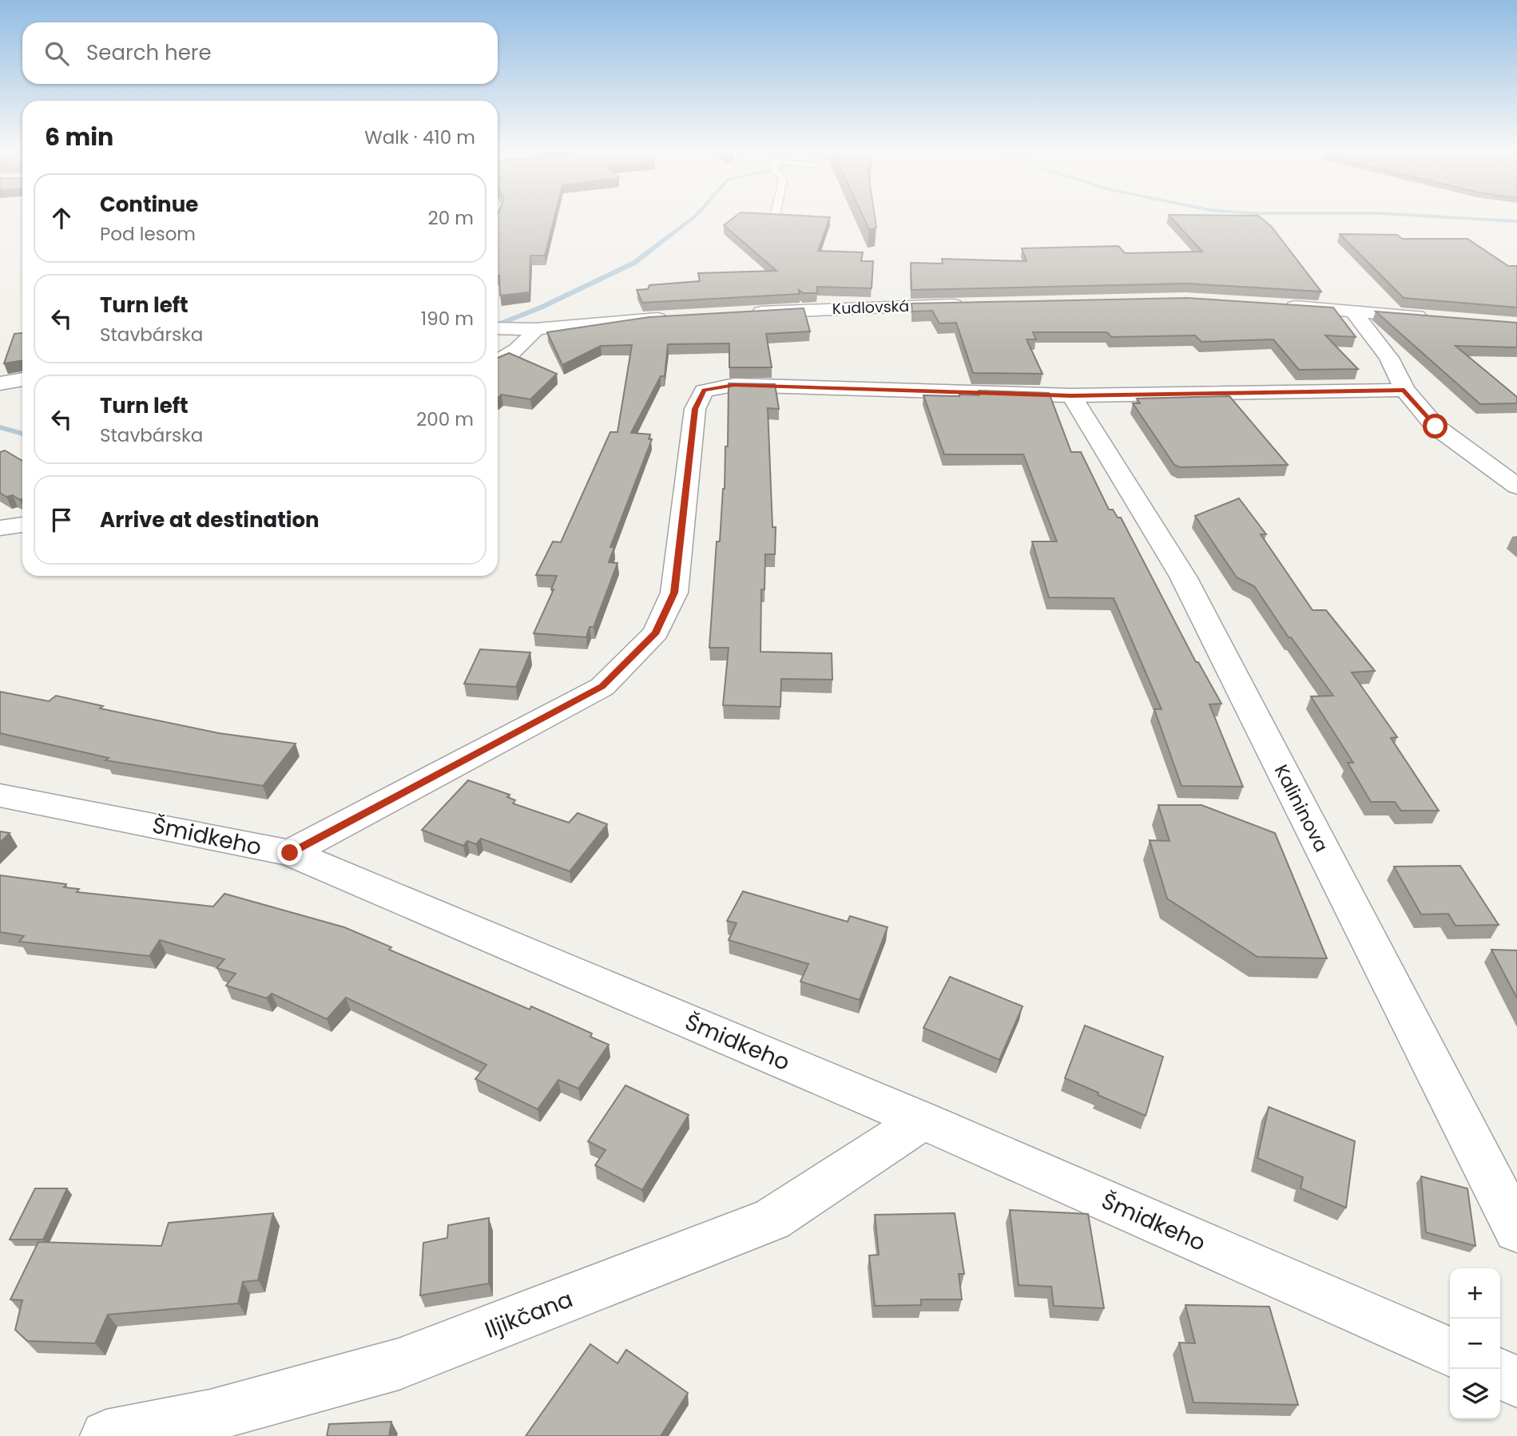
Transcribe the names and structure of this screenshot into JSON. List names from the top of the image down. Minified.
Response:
{"streets":{"street":["Kudlovská","Kalininova","Šmidkeho","Iljikčana"]},"crossings":[["Šmidkeho","Iljikčana"]],"page":{"search":"Search here","heading":["6 min","Walk · 410 m"],"list":[["Continue","Pod lesom","20 m"],["Turn left","Stavbárska","190 m"],["Turn left","Stavbárska","200 m"],"Arrive at destination"],"map_buttons":["+","−"]}}
